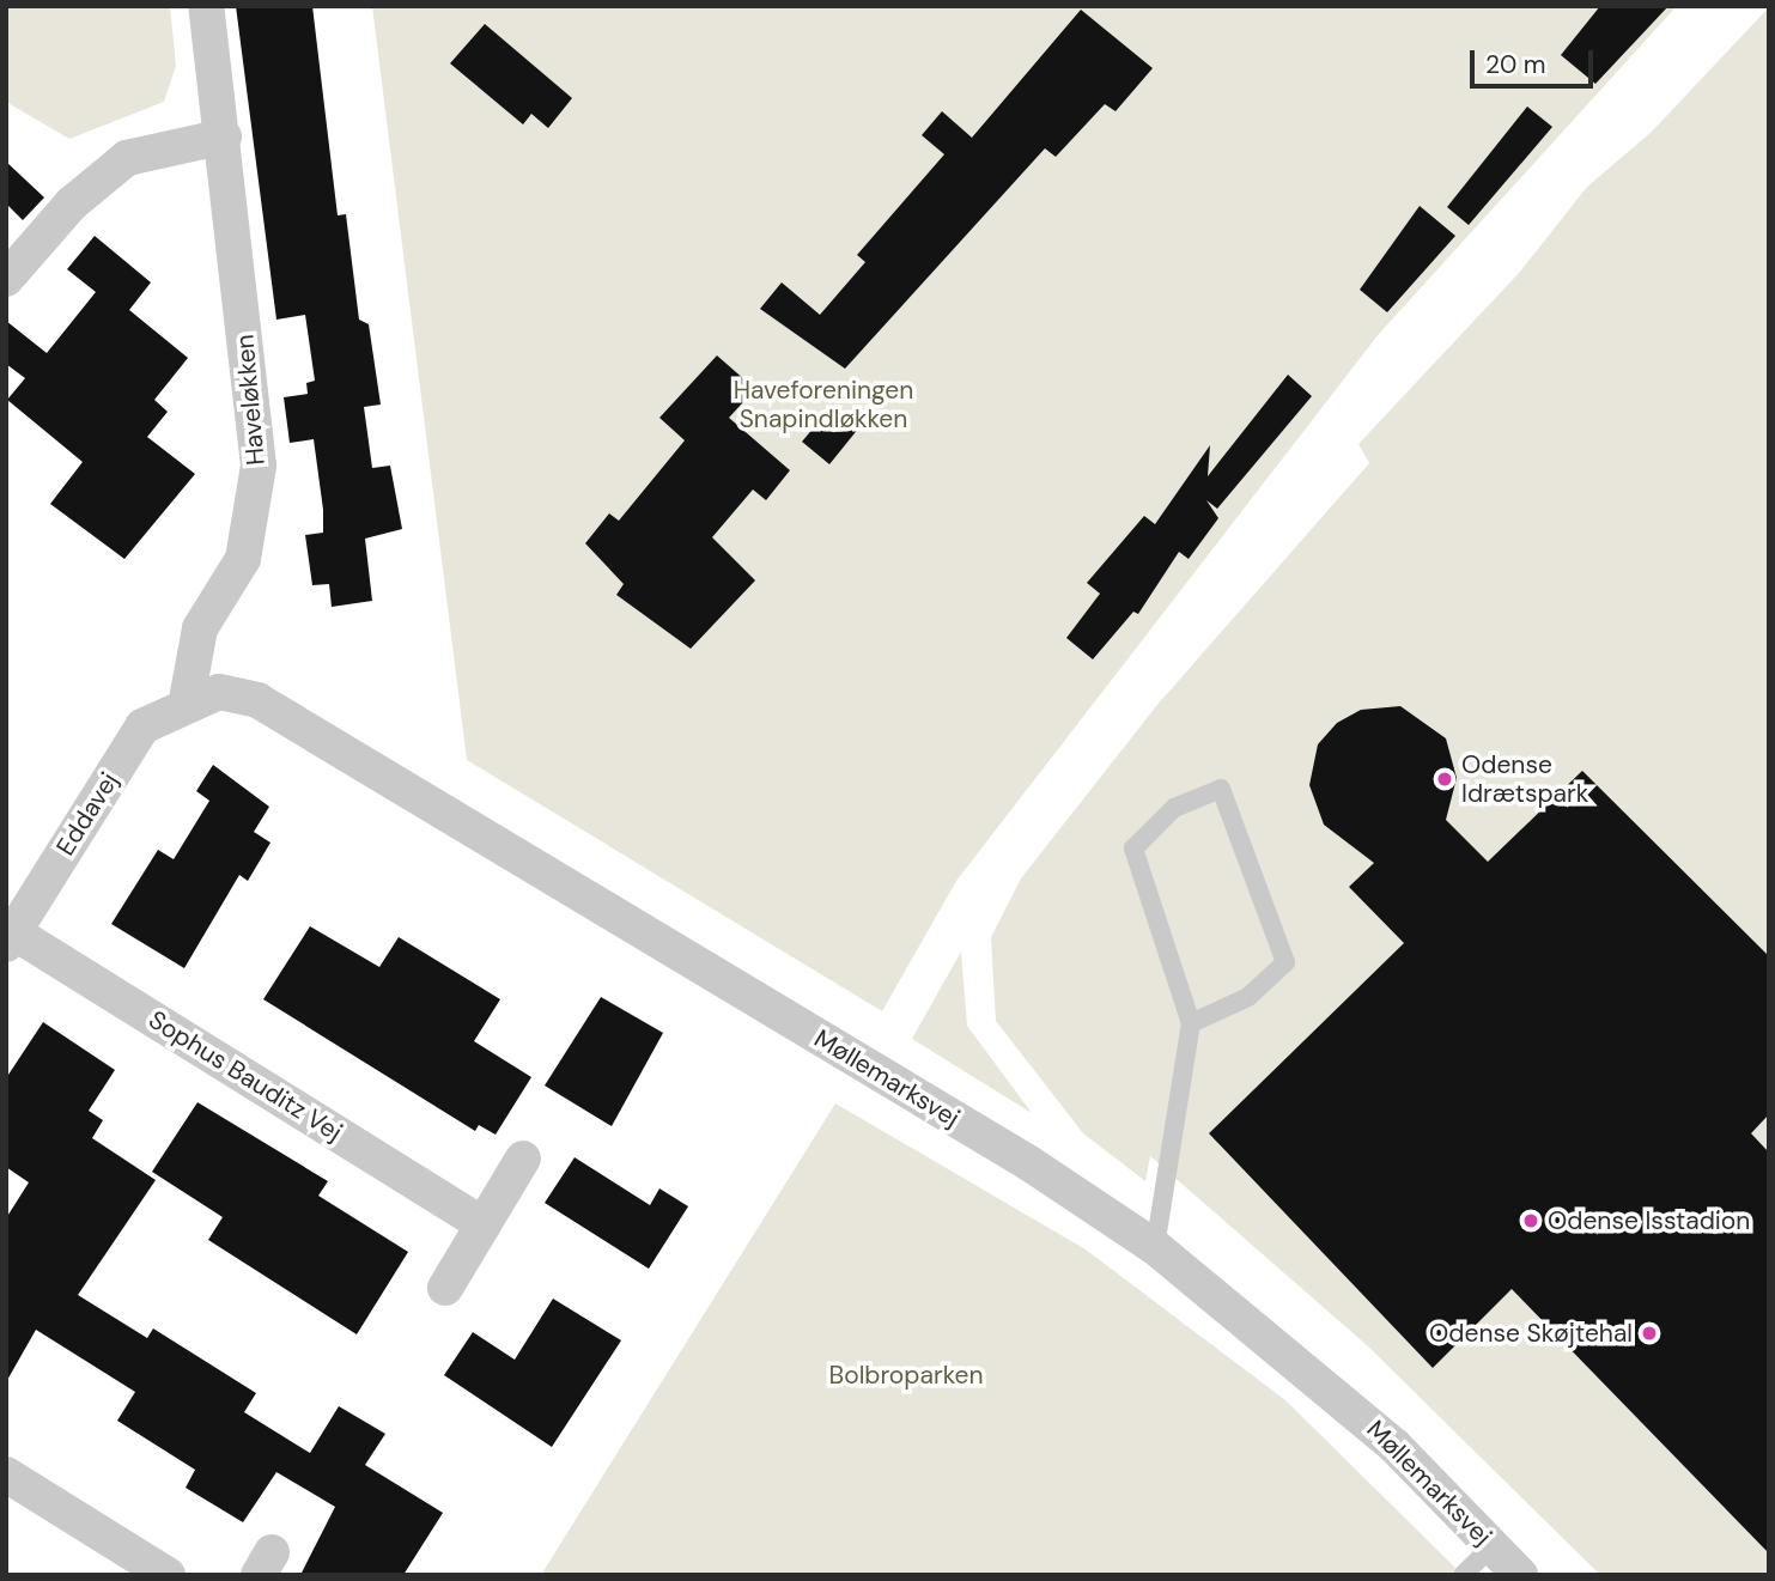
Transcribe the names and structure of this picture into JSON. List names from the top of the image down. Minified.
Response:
{"streets":{"street":["Haveløkken","Eddavej","Sophus Bauditz Vej","Møllemarksvej"]},"crossings":[["Haveløkken","Eddavej"],["Haveløkken","Møllemarksvej"],["Eddavej","Sophus Bauditz Vej"],["Eddavej","Møllemarksvej"]],"parks":["Haveforeningen Snapindløkken","Bolbroparken"],"places":["Odense Idrætspark","Odense Isstadion","Odense Skøjtehal"],"scale_bar":"20 m"}
